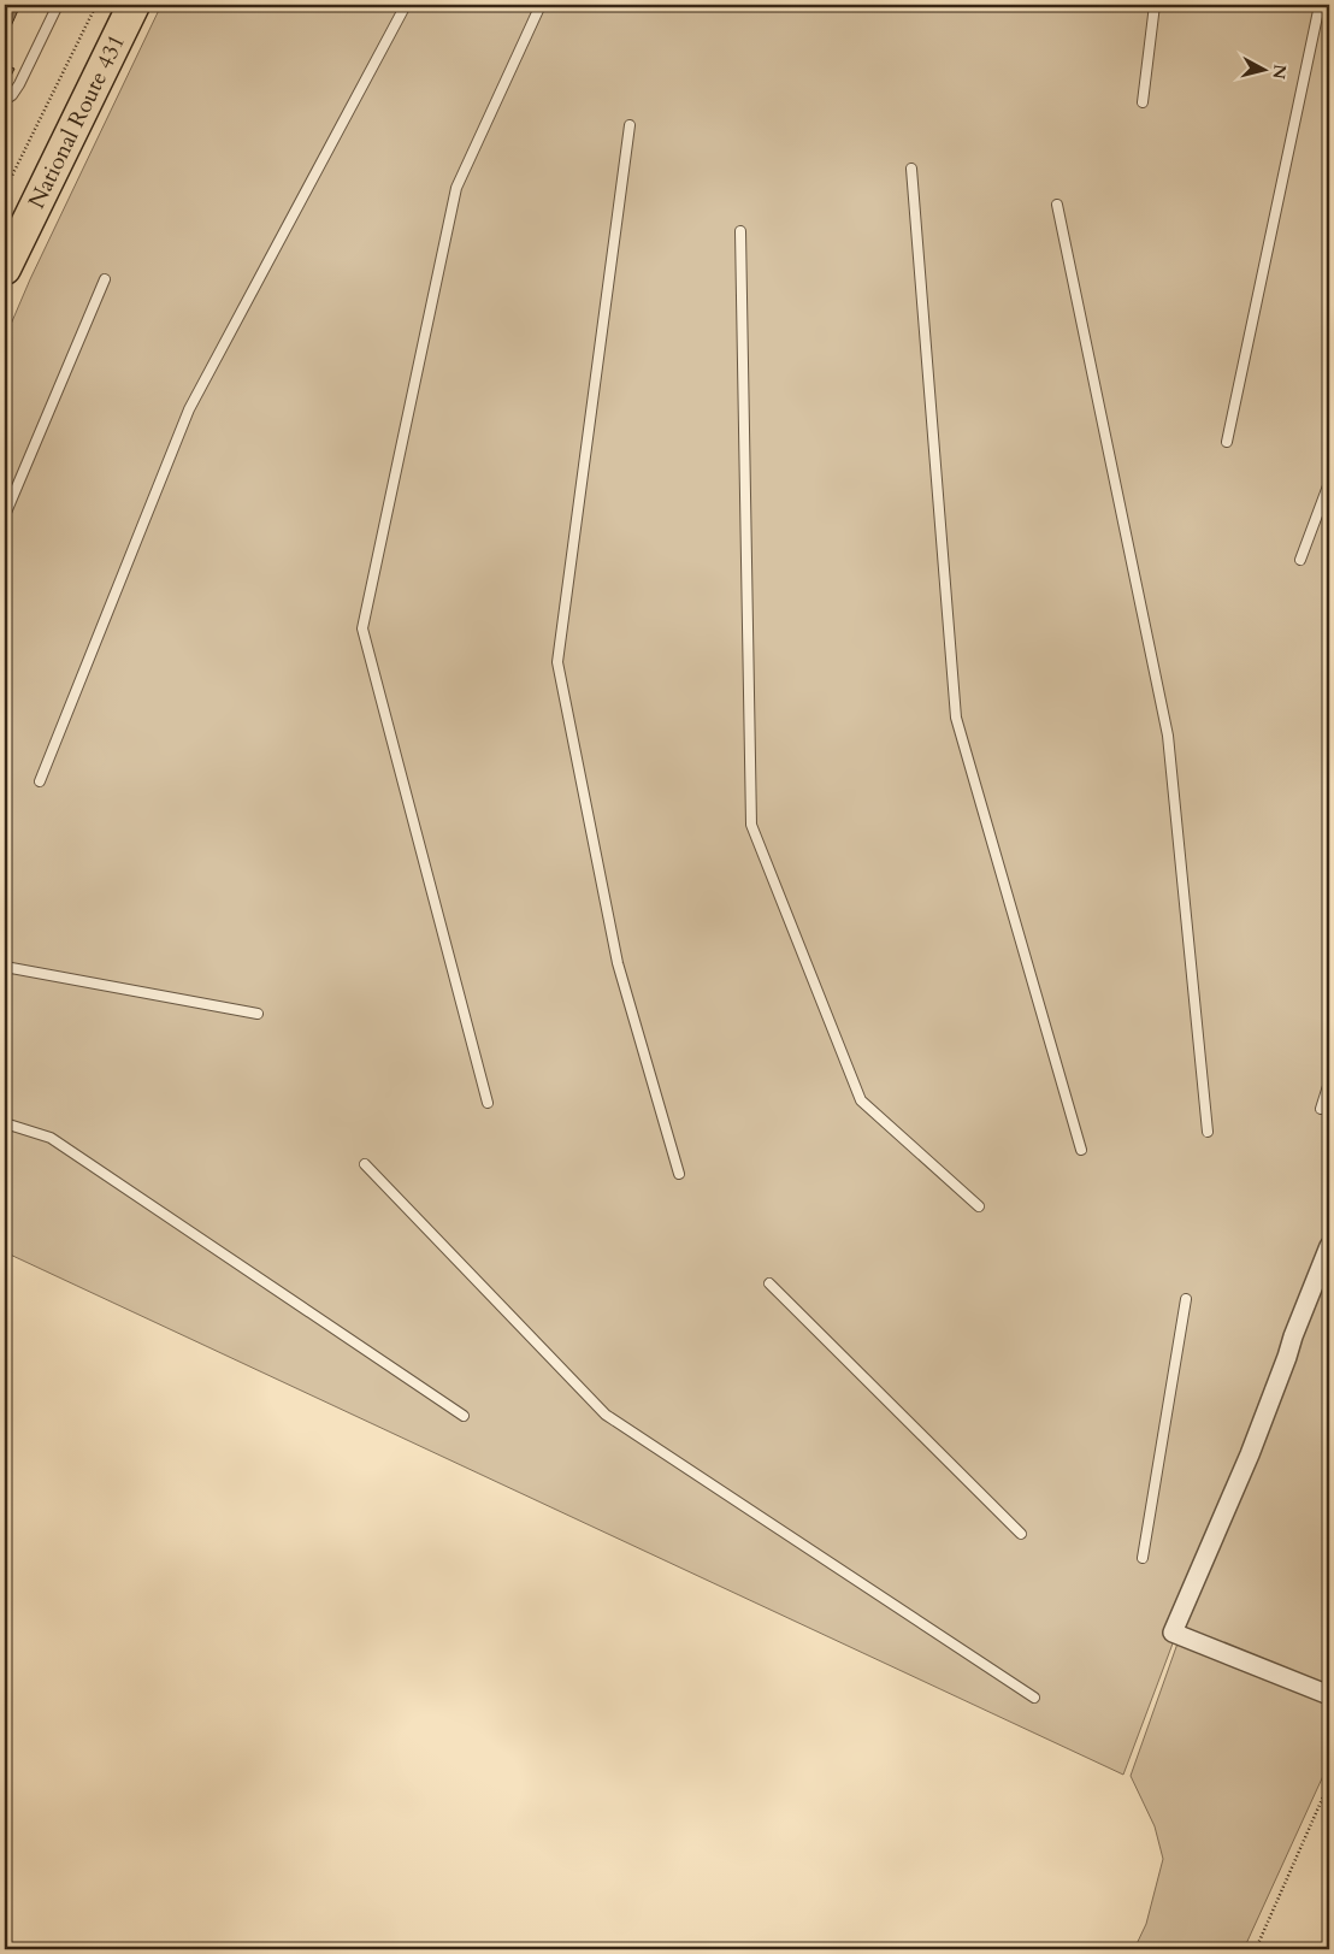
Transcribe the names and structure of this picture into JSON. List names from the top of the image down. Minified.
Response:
{"streets":{"highway":["National Route 431"]},"north":"right"}
